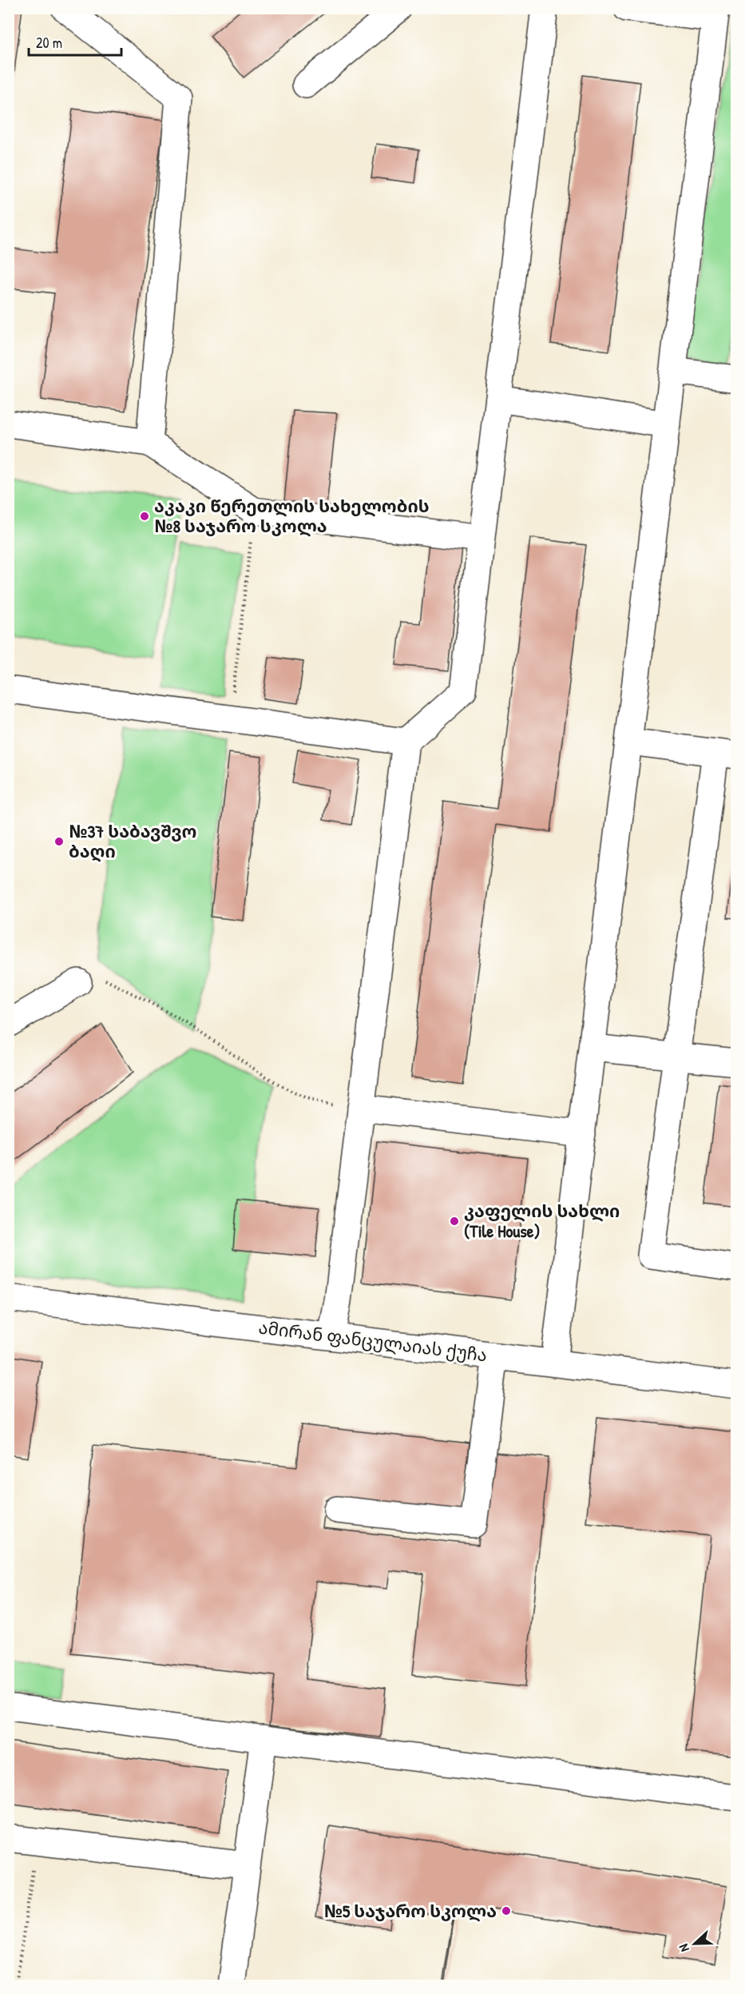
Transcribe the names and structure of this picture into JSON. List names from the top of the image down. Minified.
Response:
{"streets":{"street":["ამირან ფანცულაიას ქუჩა"]},"places":["აკაკი წერეთლის სახელობის №8 საჯარო სკოლა","№37 საბავშვო ბაღი","კაფელის სახლი (Tile House)","№5 საჯარო სკოლა"],"scale_bar":"20 m","north":"left"}
